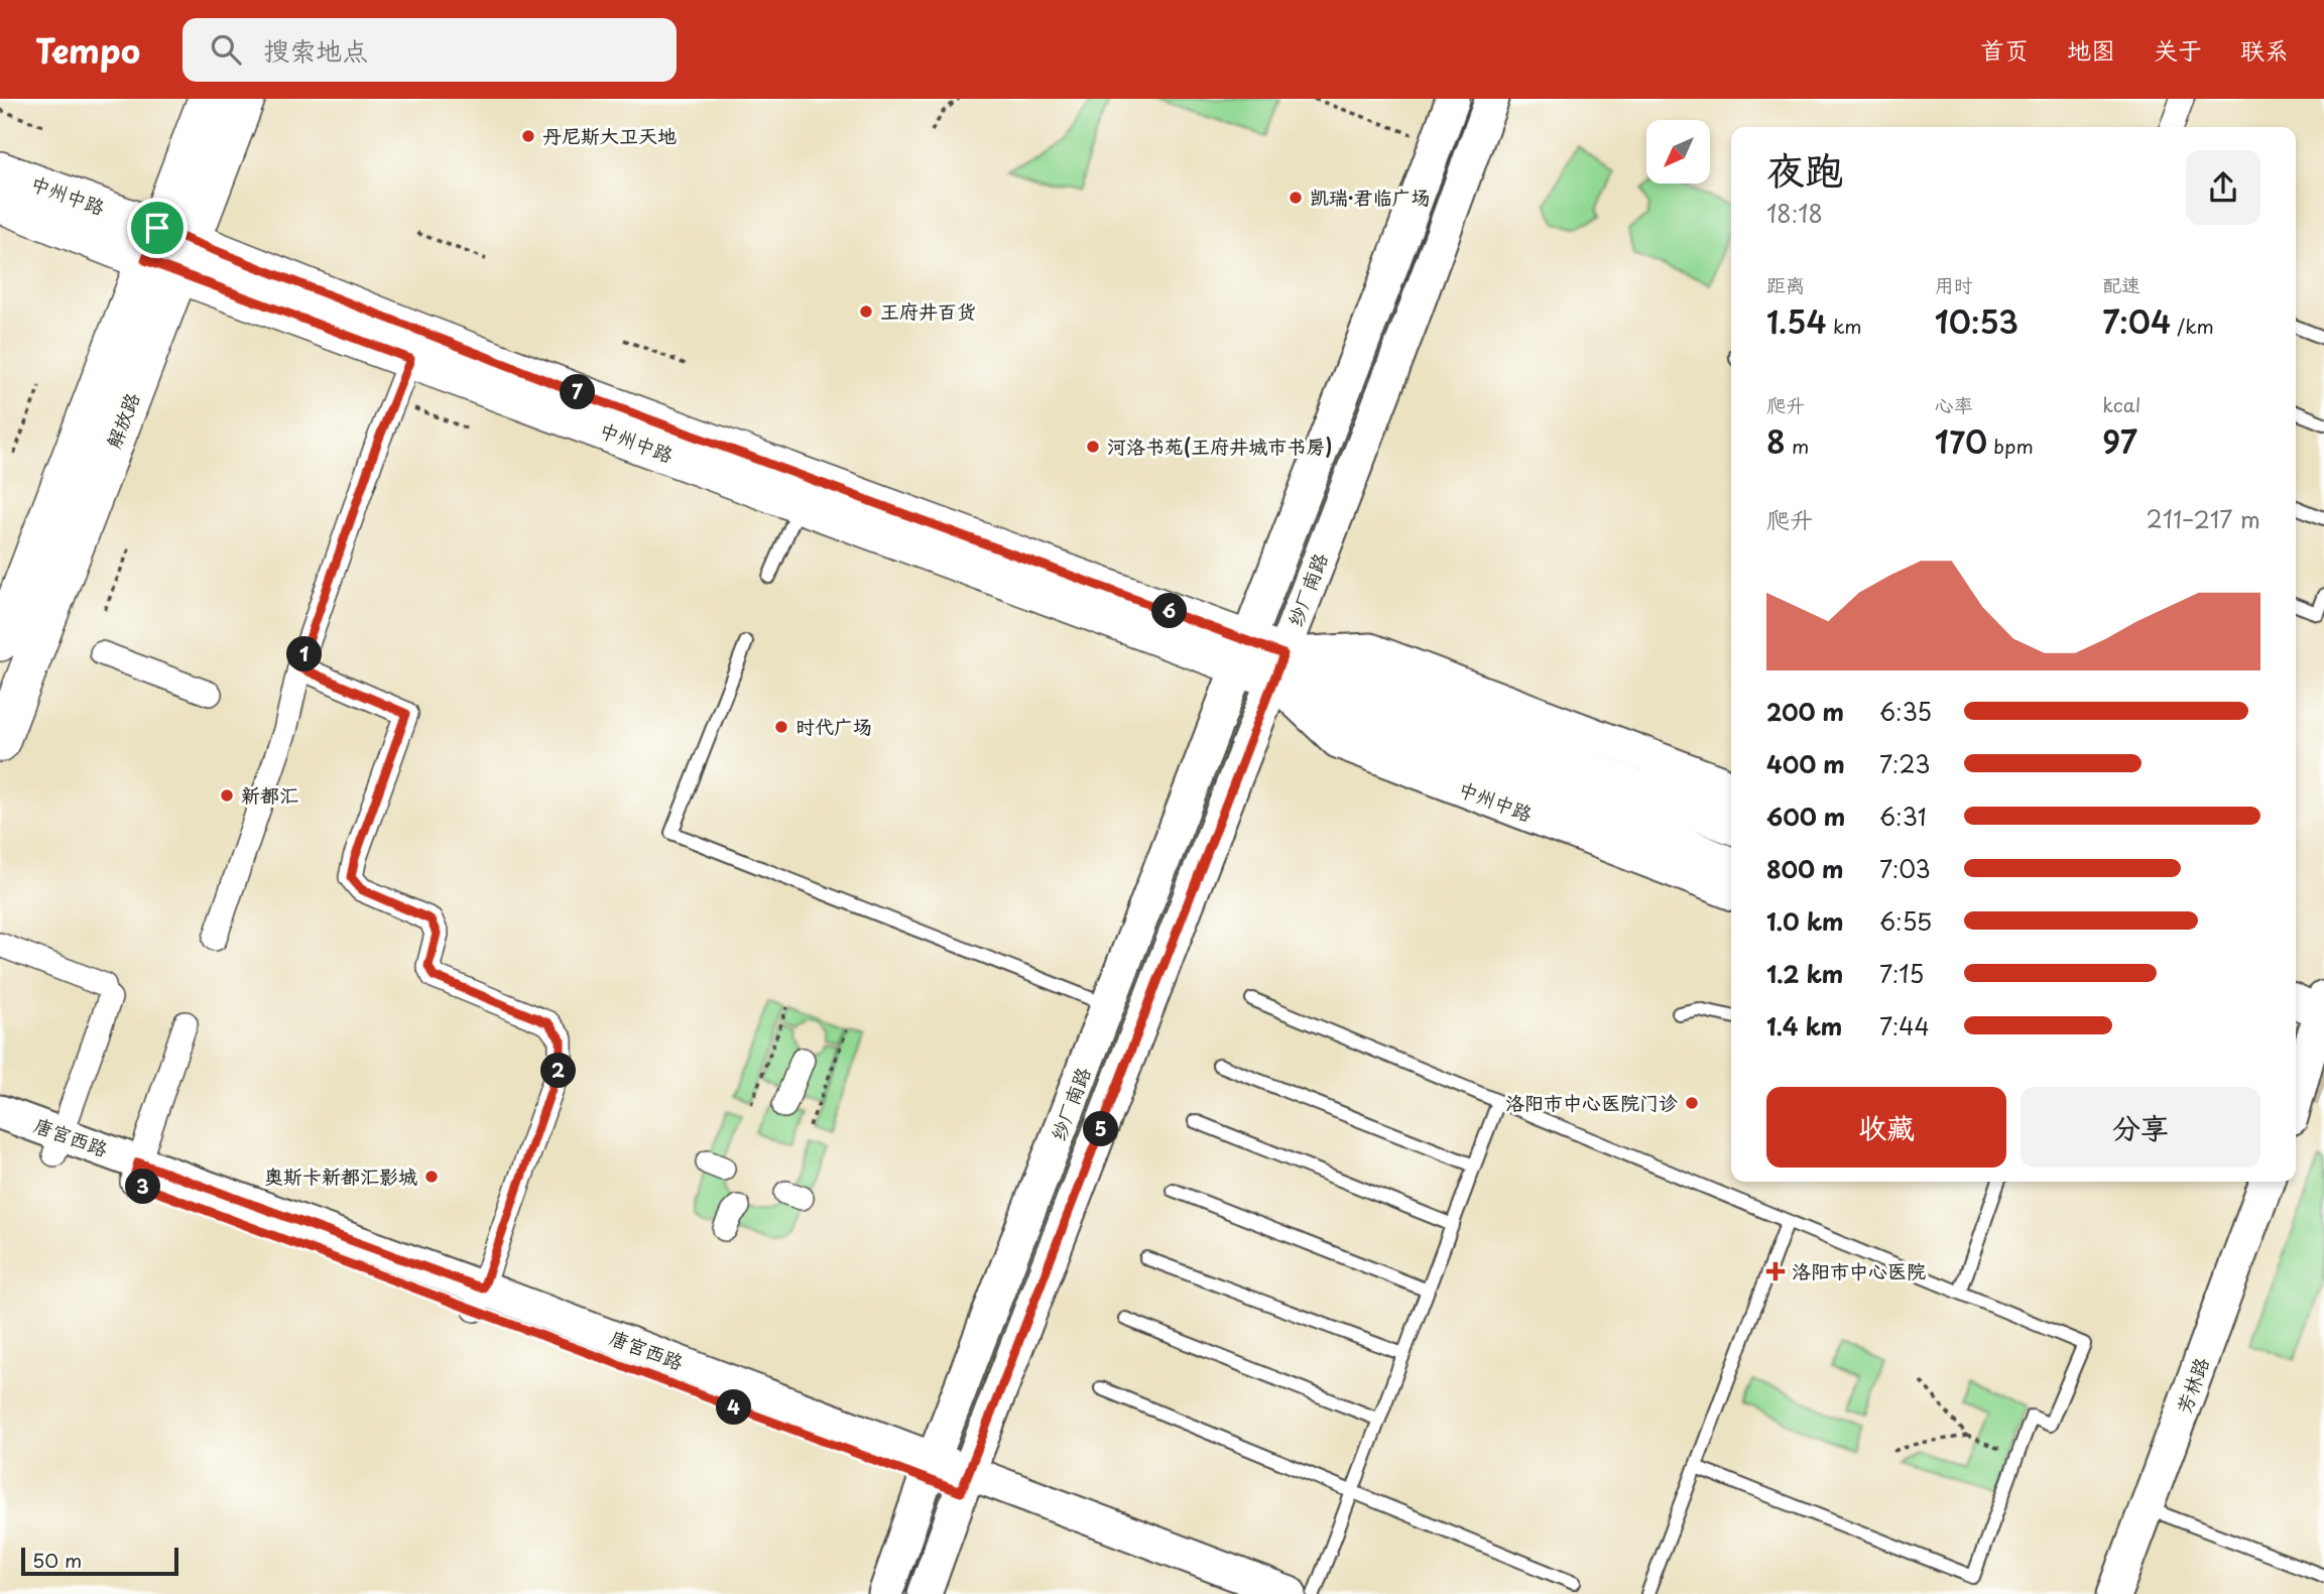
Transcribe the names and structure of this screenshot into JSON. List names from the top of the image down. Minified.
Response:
{"streets":{"main road":["中州中路","解放路","纱厂南路","唐宫西路","芳林路"]},"crossings":[["中州中路","解放路"],["中州中路","纱厂南路"],["纱厂南路","唐宫西路"]],"places":{"other":["丹尼斯大卫天地","凯瑞·君临广场","王府井百货","河洛书苑(王府井城市书房)","时代广场","新都汇","洛阳市中心医院门诊","奥斯卡新都汇影城"],"health":["洛阳市中心医院"]},"scale_bar":"50 m","north":"bottom left","page":{"header":"Tempo","search":"搜索地点","nav":["首页","地图","关于","联系"],"heading":["夜跑","18:18"],"stats":[["距离","1.54 km"],["用时","10:53"],["配速","7:04 /km"],["爬升","8 m"],["心率","170 bpm"],["kcal","97"]],"pins":["7","6","1","2","5","3","4"],"chart":["爬升","211–217 m"],"list":[{"name":"200 m","note":"6:35"},{"name":"400 m","note":"7:23"},{"name":"600 m","note":"6:31"},{"name":"800 m","note":"7:03"},{"name":"1.0 km","note":"6:55"},{"name":"1.2 km","note":"7:15"},{"name":"1.4 km","note":"7:44"}],"buttons":["收藏","分享"],"scale":"50 m"}}
